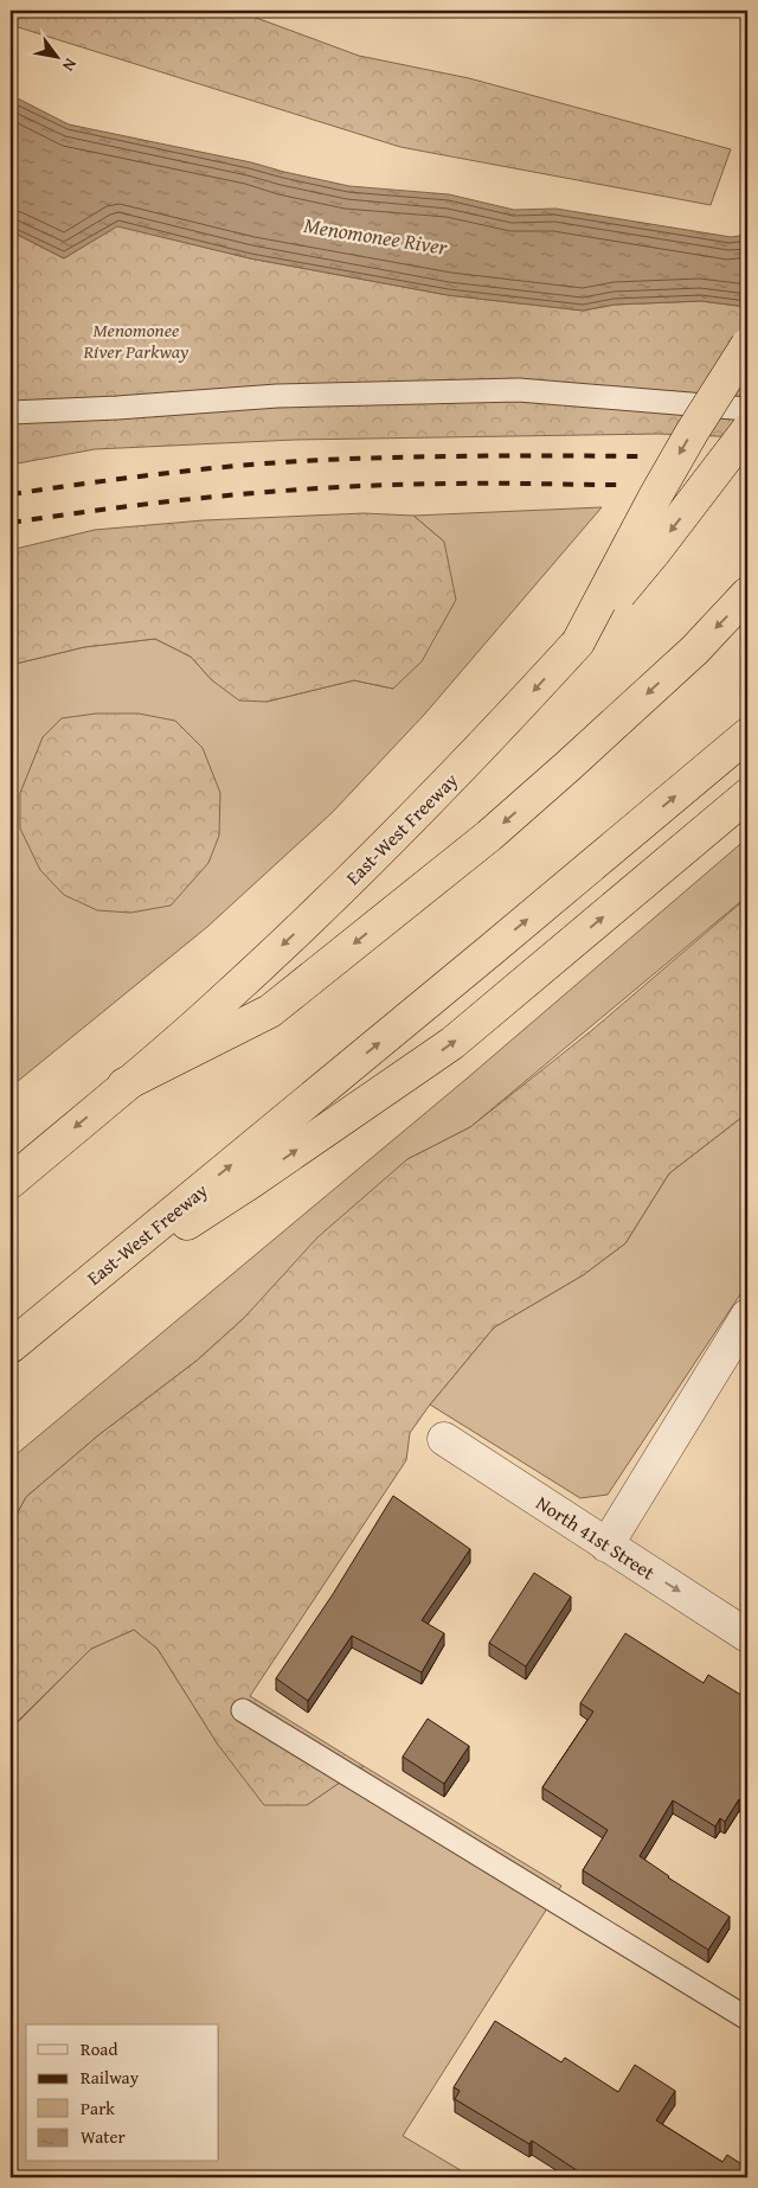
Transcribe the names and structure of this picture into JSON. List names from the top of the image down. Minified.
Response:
{"streets":{"highway":["East-West Freeway"],"street":["North 41st Street"]},"one_way":["North 41st Street"],"water":["Menomonee River"],"parks":["Menomonee River Parkway"],"legend":["Road","Railway","Park","Water"],"north":"bottom right"}
